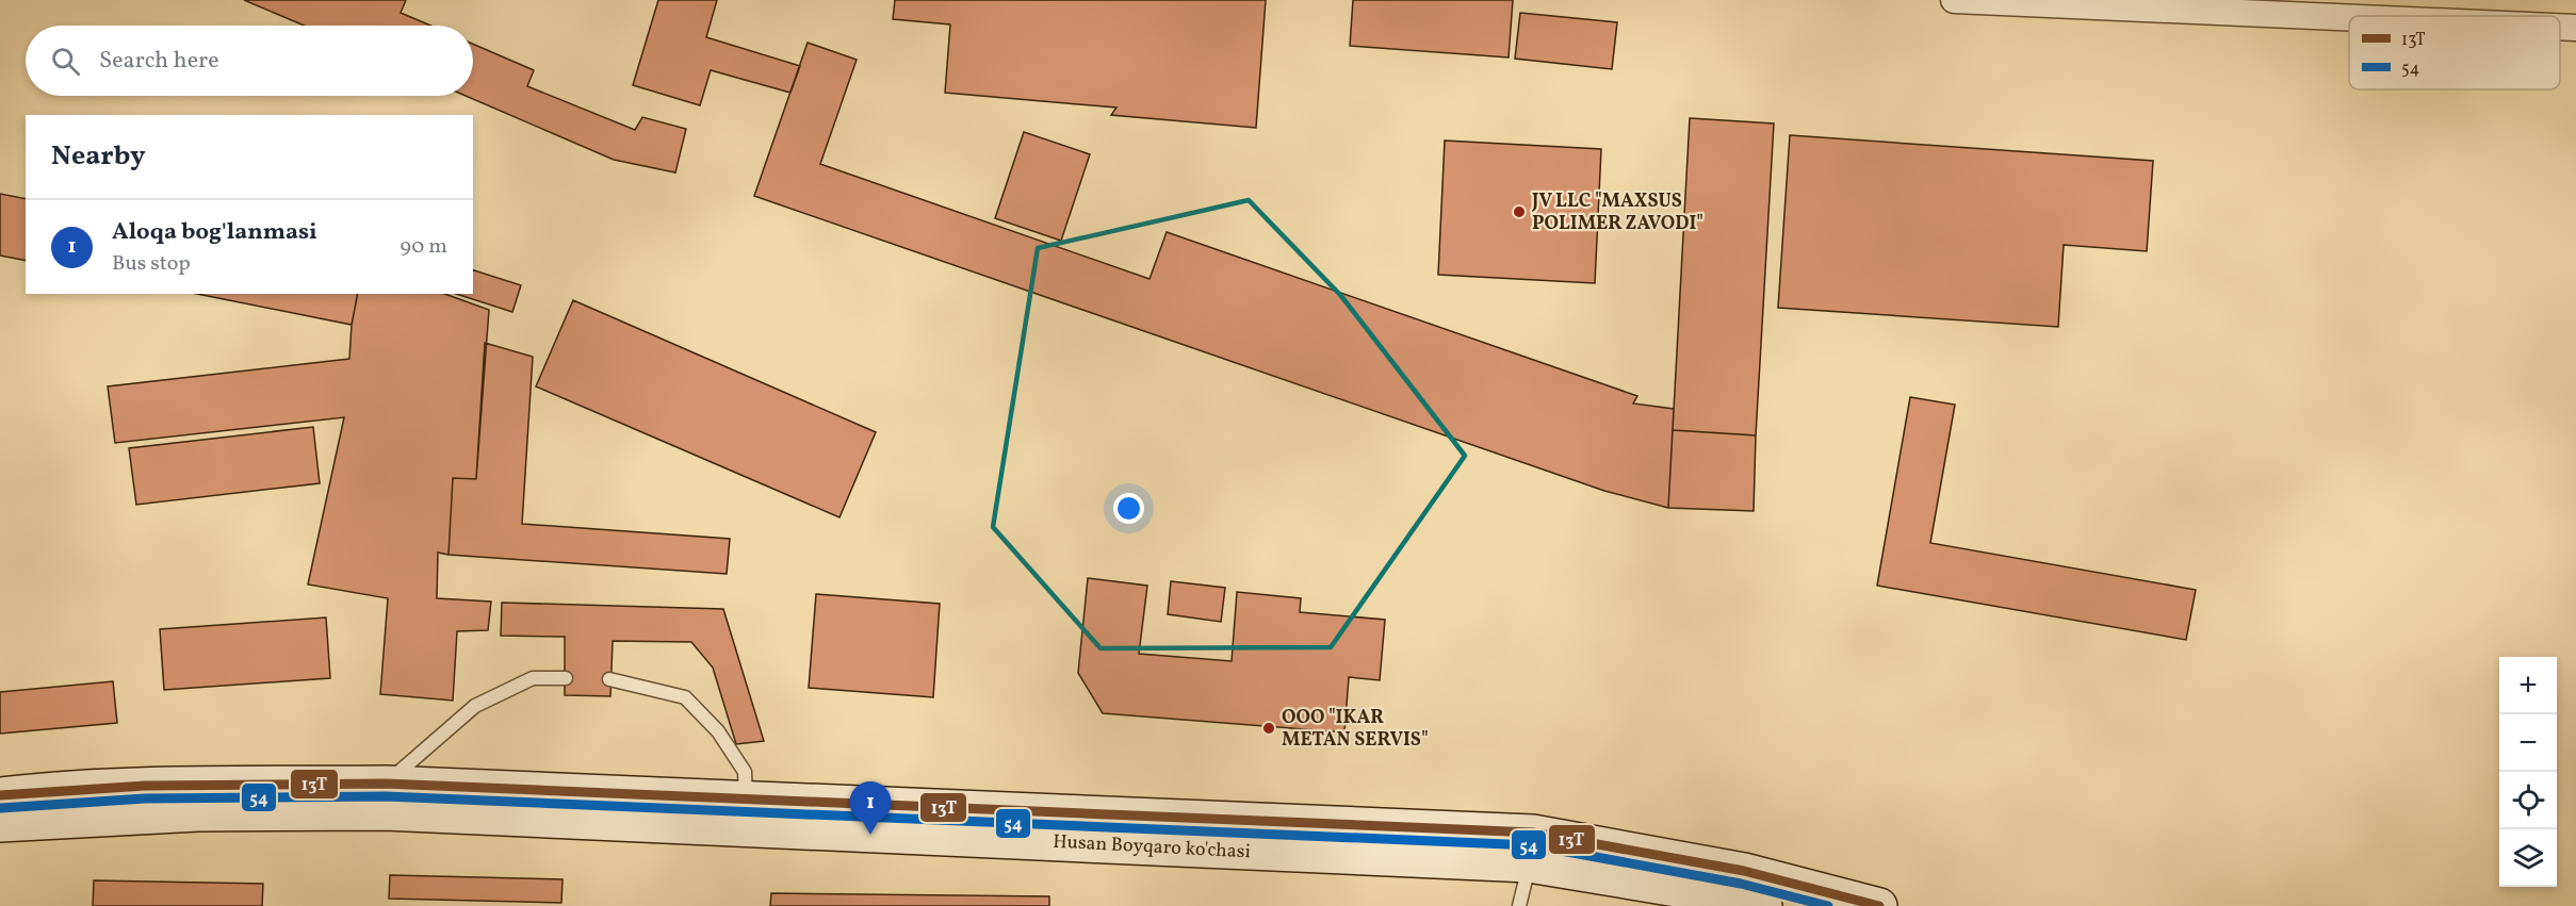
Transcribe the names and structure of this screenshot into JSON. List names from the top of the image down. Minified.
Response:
{"streets":{"main road":["Husan Boyqaro ko'chasi"]},"places":["JV LLC \"MAXSUS POLIMER ZAVODI\"","OOO \"IKAR METAN SERVIS\""],"lines":["transit line 13Т","transit line 54"],"legend":["13Т","54"],"page":{"search":"Search here","heading":"Nearby","list":[{"mark":"1","name":"Aloqa bog'lanmasi","note":"Bus stop","value":"90 m"}],"map_buttons":["+","−"],"pins":"1"}}
